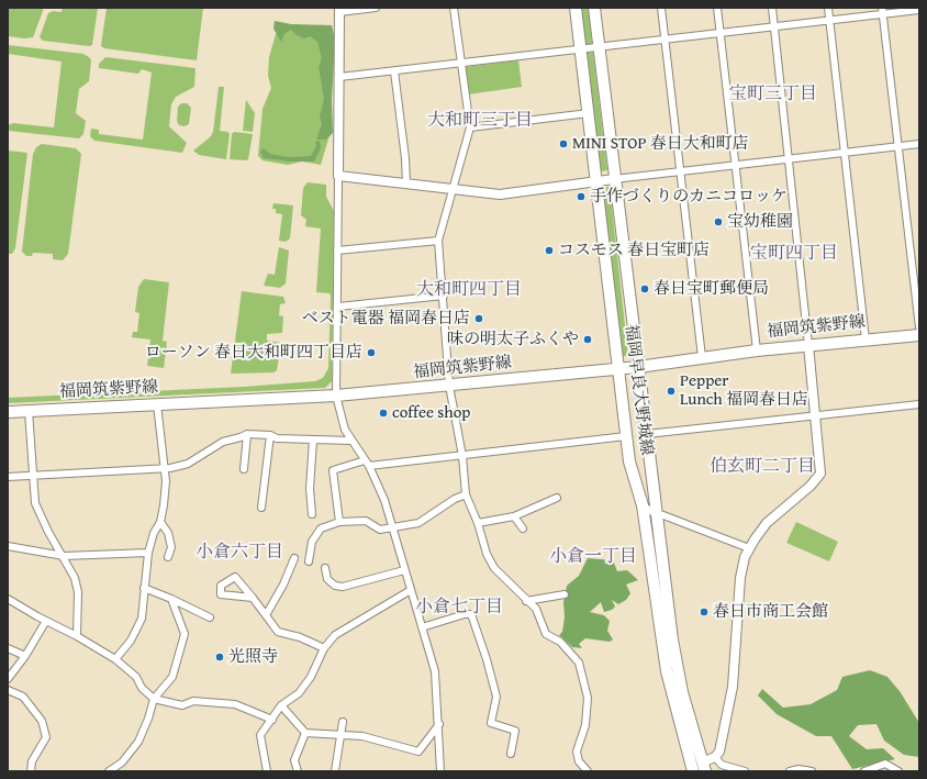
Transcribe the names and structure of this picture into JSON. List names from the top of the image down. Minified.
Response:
{"streets":{"main road":["福岡筑紫野線","福岡早良大野城線"]},"crossings":[["福岡筑紫野線","福岡早良大野城線"]],"districts":["宝町三丁目","大和町三丁目","宝町四丁目","大和町四丁目","伯玄町二丁目","小倉六丁目","小倉一丁目","小倉七丁目"],"places":["MINI STOP 春日大和町店","手作づくりのカニコロッケ","宝幼稚園","コスモス 春日宝町店","春日宝町郵便局","ベスト電器 福岡春日店","味の明太子ふくや","ローソン 春日大和町四丁目店","Pepper Lunch 福岡春日店","coffee shop","春日市商工会館","光照寺"]}
